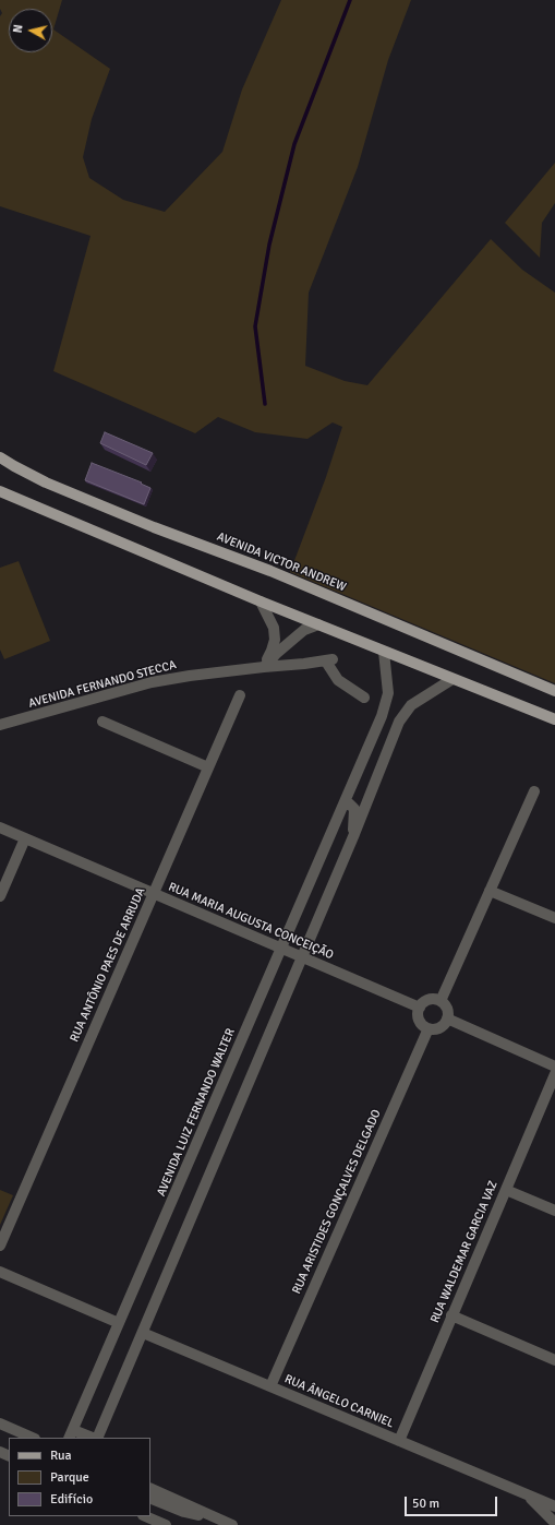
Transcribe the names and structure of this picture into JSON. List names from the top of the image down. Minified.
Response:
{"streets":{"main road":["AVENIDA VICTOR ANDREW"],"street":["AVENIDA FERNANDO STECCA","RUA MARIA AUGUSTA CONCEIÇÃO","RUA ANTÔNIO PAES DE ARRUDA","AVENIDA LUIZ FERNANDO WALTER","RUA ARISTIDES GONÇALVES DELGADO","RUA WALDEMAR GARCIA VAZ","RUA ÂNGELO CARNIEL"]},"crossings":[["RUA MARIA AUGUSTA CONCEIÇÃO","RUA ANTÔNIO PAES DE ARRUDA"],["RUA MARIA AUGUSTA CONCEIÇÃO","AVENIDA LUIZ FERNANDO WALTER"],["RUA MARIA AUGUSTA CONCEIÇÃO","RUA ARISTIDES GONÇALVES DELGADO"],["AVENIDA LUIZ FERNANDO WALTER","RUA ÂNGELO CARNIEL"],["RUA ARISTIDES GONÇALVES DELGADO","RUA ÂNGELO CARNIEL"],["RUA WALDEMAR GARCIA VAZ","RUA ÂNGELO CARNIEL"]],"legend":["Rua","Parque","Edifício"],"scale_bar":"50 m","north":"left"}
